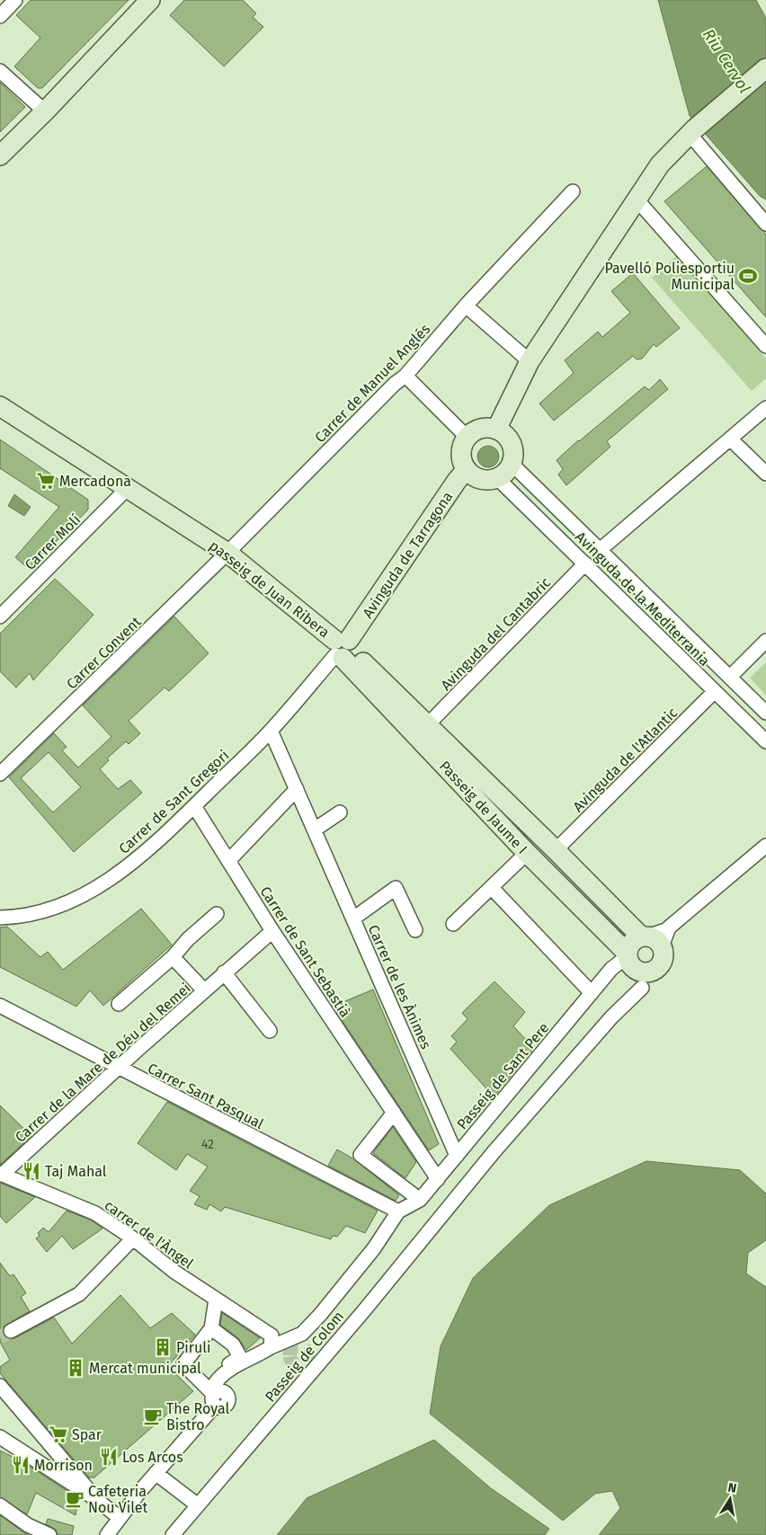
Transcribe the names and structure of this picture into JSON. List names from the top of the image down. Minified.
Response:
{"streets":{"street":["Carrer de Manuel Anglés","Carrer Molí","Avinguda de Tarragona","passeig de Juan Ribera","Avinguda de la Mediterrania","Avinguda del Cantabric","Carrer Convent","Avinguda de l'Atlantic","Carrer de Sant Gregori","Passeig de Jaume I","Carrer de Sant Sebastià","Carrer de les Ànimes","Carrer de la Mare de Déu del Remei","Passeig de Sant Pere","Carrer Sant Pasqual","carrer de l'Àngel","Passeig de Colom"]},"crossings":[["Carrer de Manuel Anglés","passeig de Juan Ribera"],["Carrer de Manuel Anglés","Carrer Convent"],["Carrer Molí","passeig de Juan Ribera"],["Avinguda de Tarragona","passeig de Juan Ribera"],["Avinguda de Tarragona","Avinguda de la Mediterrania"],["Avinguda de Tarragona","Carrer de Sant Gregori"],["Avinguda de Tarragona","Passeig de Jaume I"],["passeig de Juan Ribera","Carrer Convent"],["passeig de Juan Ribera","Carrer de Sant Gregori"],["passeig de Juan Ribera","Passeig de Jaume I"],["Avinguda de la Mediterrania","Avinguda del Cantabric"],["Avinguda de la Mediterrania","Avinguda de l'Atlantic"],["Avinguda del Cantabric","Passeig de Jaume I"],["Avinguda de l'Atlantic","Passeig de Jaume I"],["Carrer de Sant Gregori","Passeig de Jaume I"],["Carrer de Sant Gregori","Carrer de Sant Sebastià"],["Carrer de Sant Gregori","Carrer de les Ànimes"],["Passeig de Jaume I","Passeig de Sant Pere"],["Carrer de Sant Sebastià","Carrer de la Mare de Déu del Remei"],["Carrer de Sant Sebastià","Passeig de Sant Pere"],["Carrer de les Ànimes","Passeig de Sant Pere"],["Carrer de la Mare de Déu del Remei","Carrer Sant Pasqual"],["Carrer de la Mare de Déu del Remei","carrer de l'Àngel"],["Passeig de Sant Pere","Carrer Sant Pasqual"],["Passeig de Sant Pere","Passeig de Colom"],["Carrer Sant Pasqual","Passeig de Colom"],["carrer de l'Àngel","Passeig de Colom"]],"water":["Riu Cervol"],"places":{"sports":["Pavelló Poliesportiu Municipal"],"supermarket":["Mercadona","Spar"],"restaurant":["Taj Mahal","Los Arcos","Morrison"],"building":["Piruli","Mercat municipal"],"cafe":["The Royal Bistro","Cafeteria Nou Vilet"]},"house_numbers":["42"],"north":"top"}
